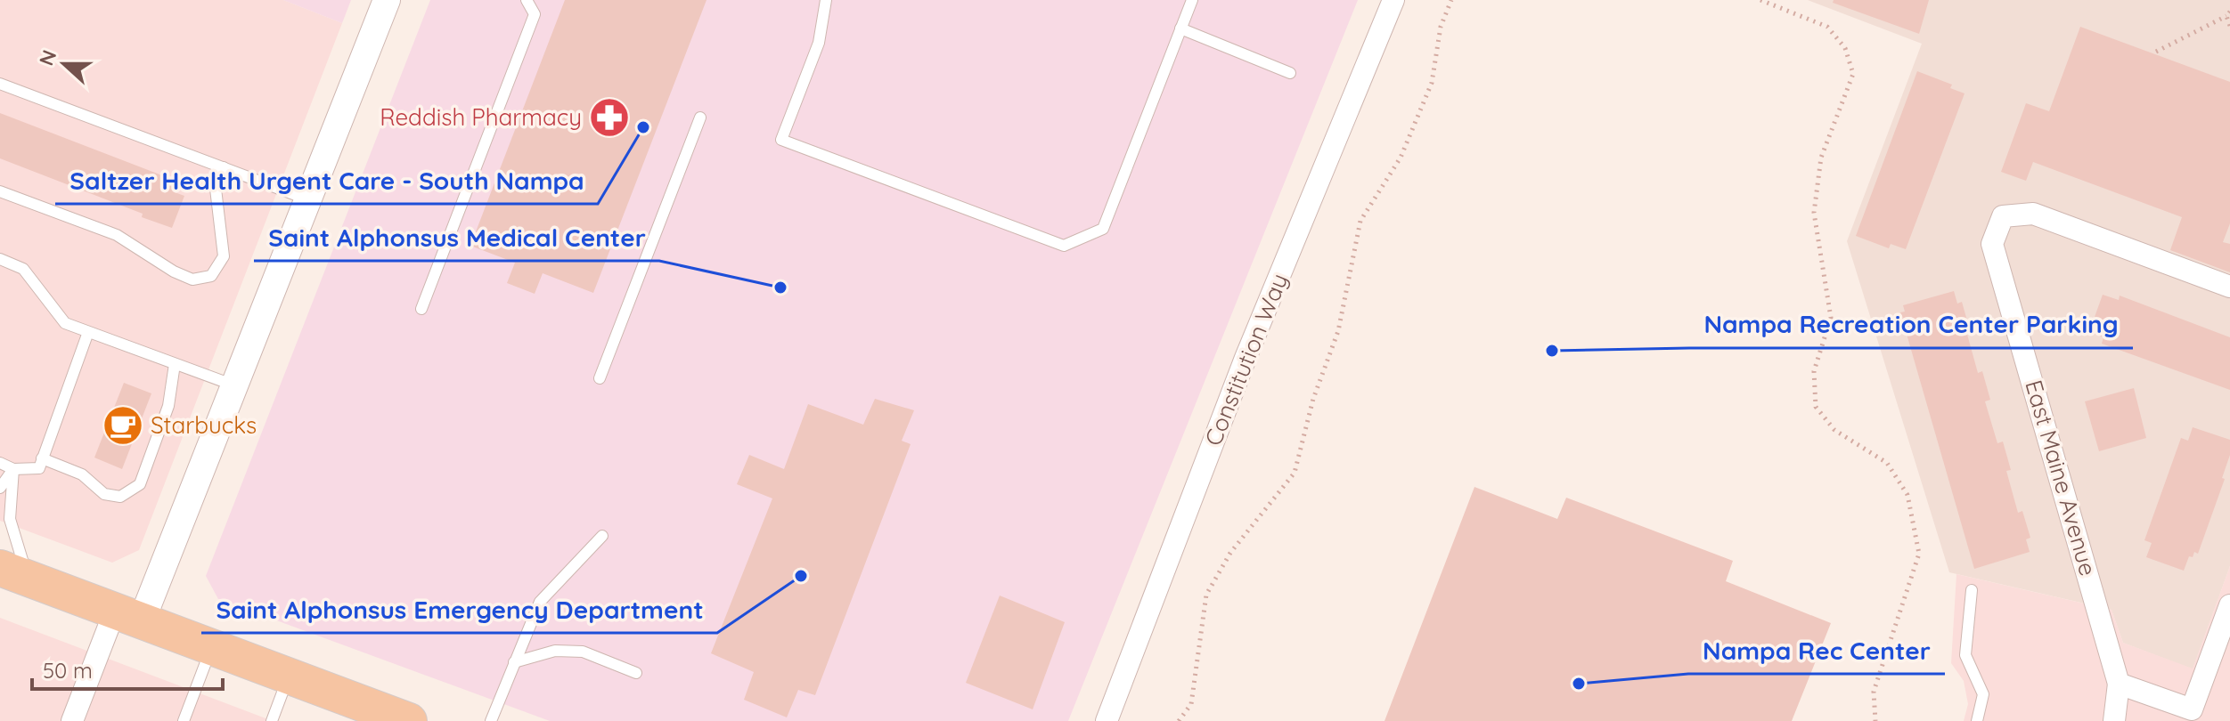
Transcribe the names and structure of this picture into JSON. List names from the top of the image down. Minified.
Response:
{"streets":{"street":["Constitution Way","East Maine Avenue"]},"places":{"pharmacy":["Reddish Pharmacy"],"other":["Saltzer Health Urgent Care - South Nampa","Saint Alphonsus Medical Center","Nampa Recreation Center Parking","Saint Alphonsus Emergency Department","Nampa Rec Center"],"cafe":["Starbucks"]},"scale_bar":"50 m","north":"left"}
